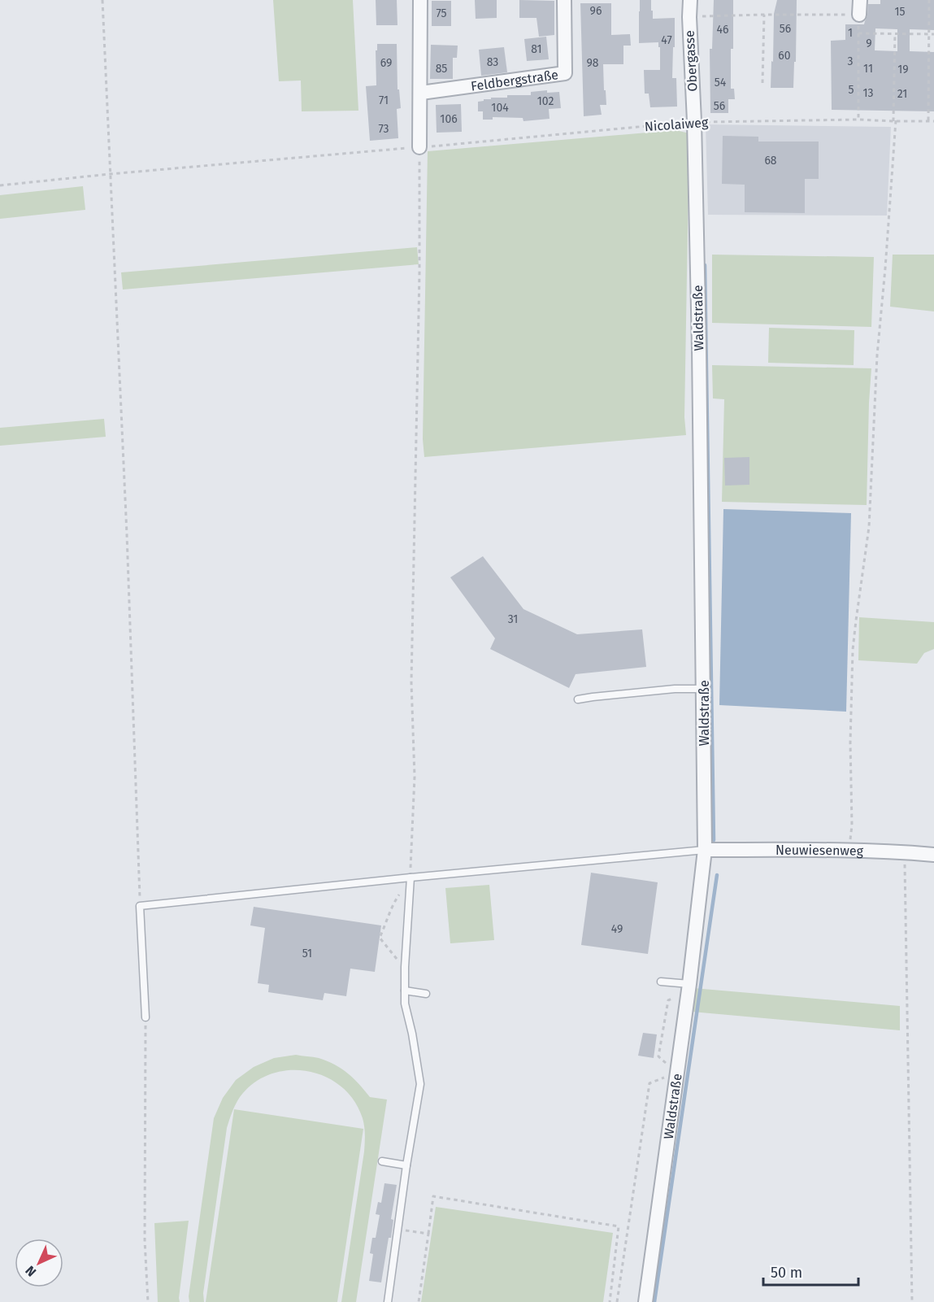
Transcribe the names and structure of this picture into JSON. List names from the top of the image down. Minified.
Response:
{"streets":{"street":["Obergasse","Feldbergstraße","Waldstraße","Neuwiesenweg"],"path":["Nicolaiweg"]},"crossings":[["Obergasse","Nicolaiweg"],["Obergasse","Waldstraße"],["Nicolaiweg","Waldstraße"],["Waldstraße","Neuwiesenweg"]],"house_numbers":["96","15","75","56","46","1","47","9","81","60","3","83","69","98","85","11","19","54","5","13","21","71","102","56","104","106","73","68","31","49","51"],"scale_bar":"50 m","north":"bottom left"}
